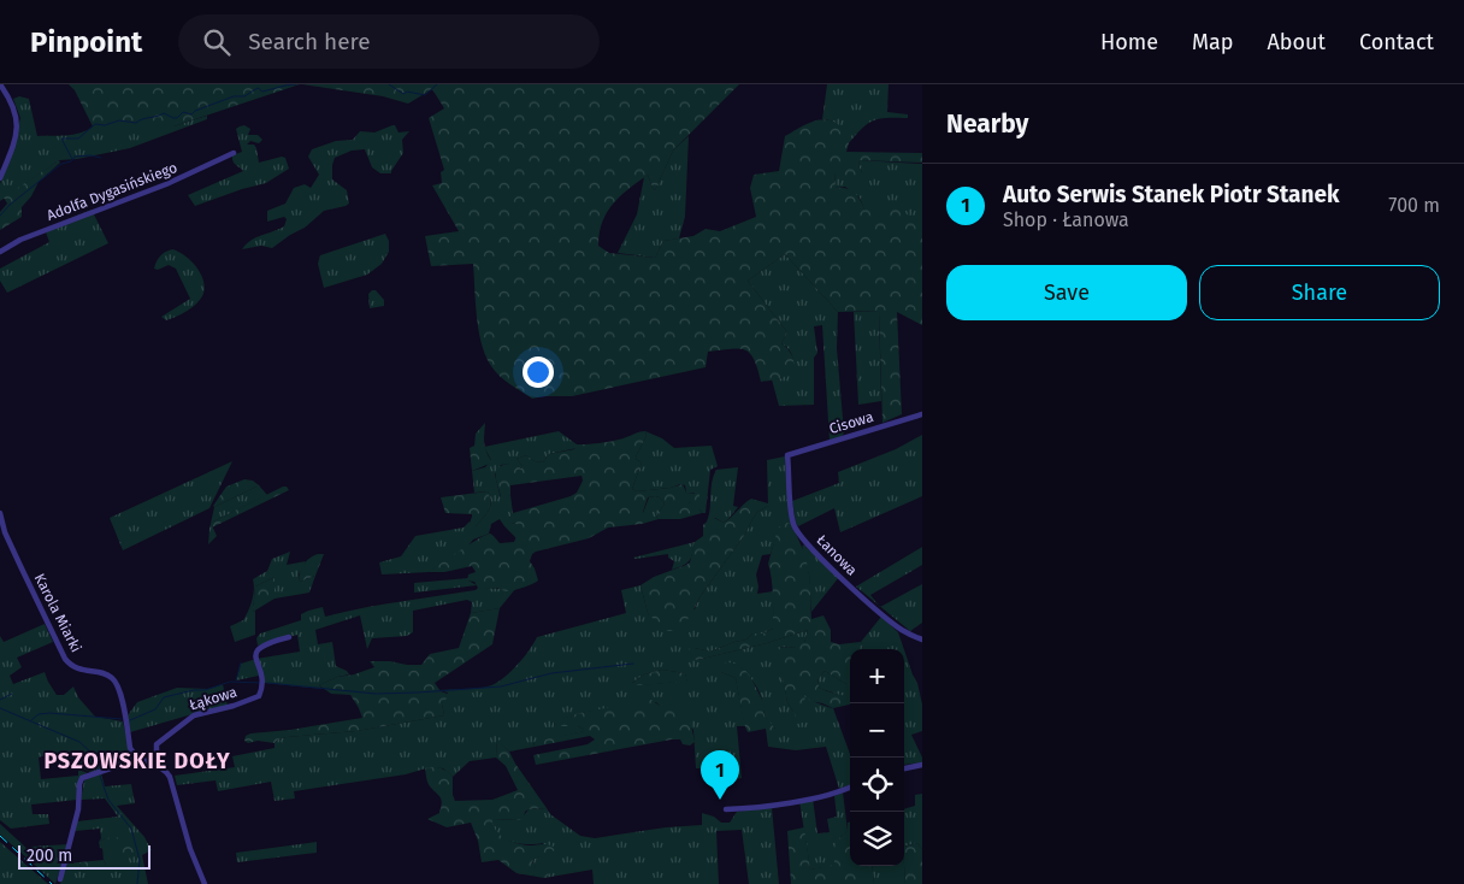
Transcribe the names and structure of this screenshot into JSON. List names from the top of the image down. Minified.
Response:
{"streets":{"street":["Adolfa Dygasińskiego","Cisowa","Łanowa","Karola Miarki","Łąkowa"]},"crossings":[["Cisowa","Łanowa"]],"districts":["PSZOWSKIE DOŁY"],"scale_bar":"200 m","page":{"header":"Pinpoint","search":"Search here","nav":["Home","Map","About","Contact"],"heading":"Nearby","list":[{"mark":"1","name":"Auto Serwis Stanek Piotr Stanek","note":"Shop · Łanowa","value":"700 m"}],"buttons":["Save","Share"],"map_buttons":["+","−"],"pins":"1","scale":"200 m"}}
